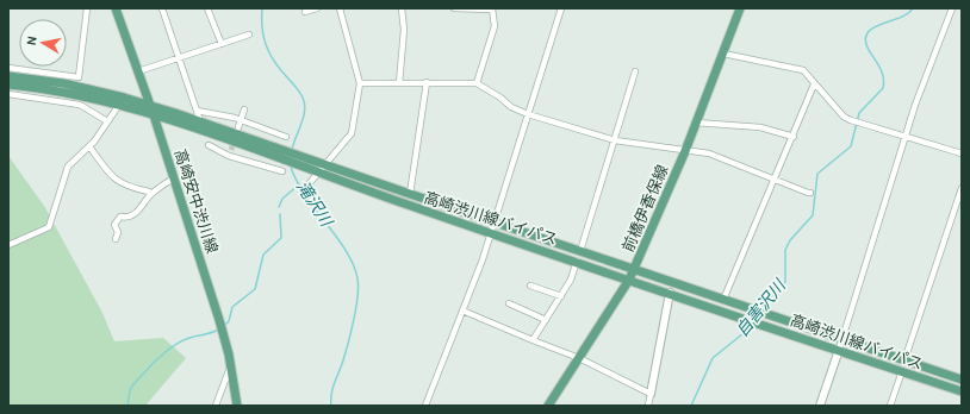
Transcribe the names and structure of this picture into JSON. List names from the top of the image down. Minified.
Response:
{"streets":{"main road":["高崎安中渋川線","前橋伊香保線","高崎渋川線バイパス"]},"crossings":[["高崎安中渋川線","高崎渋川線バイパス"],["前橋伊香保線","高崎渋川線バイパス"]],"water":["滝沢川","自害沢川"],"north":"left"}
